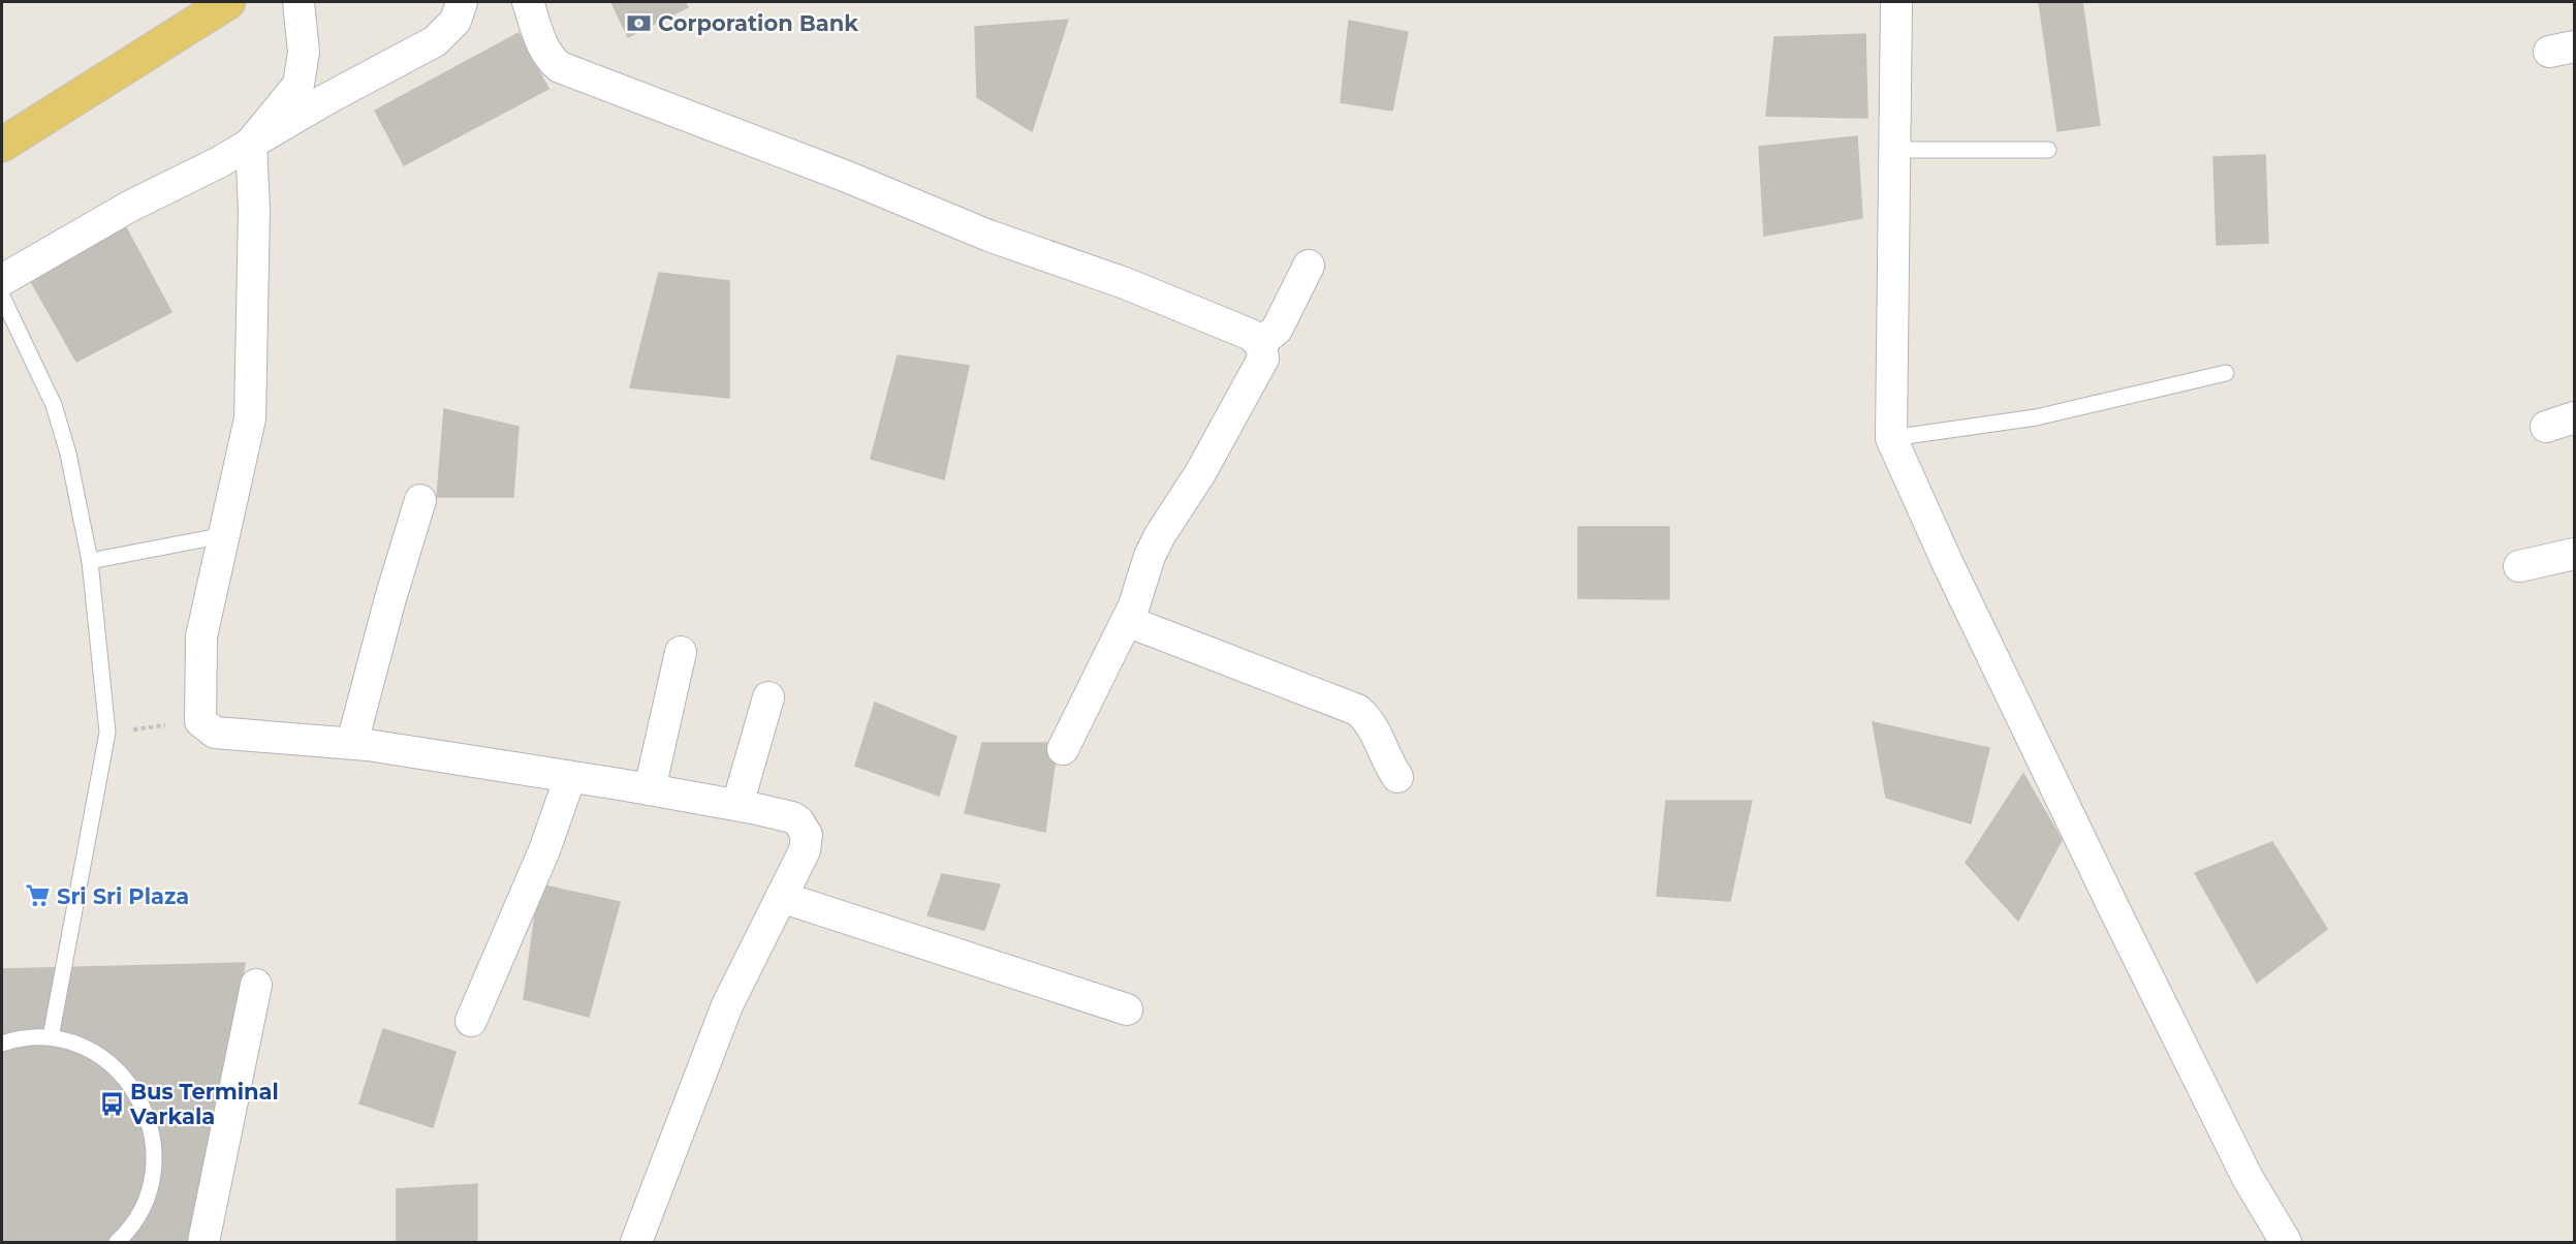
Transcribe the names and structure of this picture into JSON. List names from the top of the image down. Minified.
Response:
{"places":{"bank":["Corporation Bank"],"supermarket":["Sri Sri Plaza"],"bus stop":["Bus Terminal Varkala"]}}
